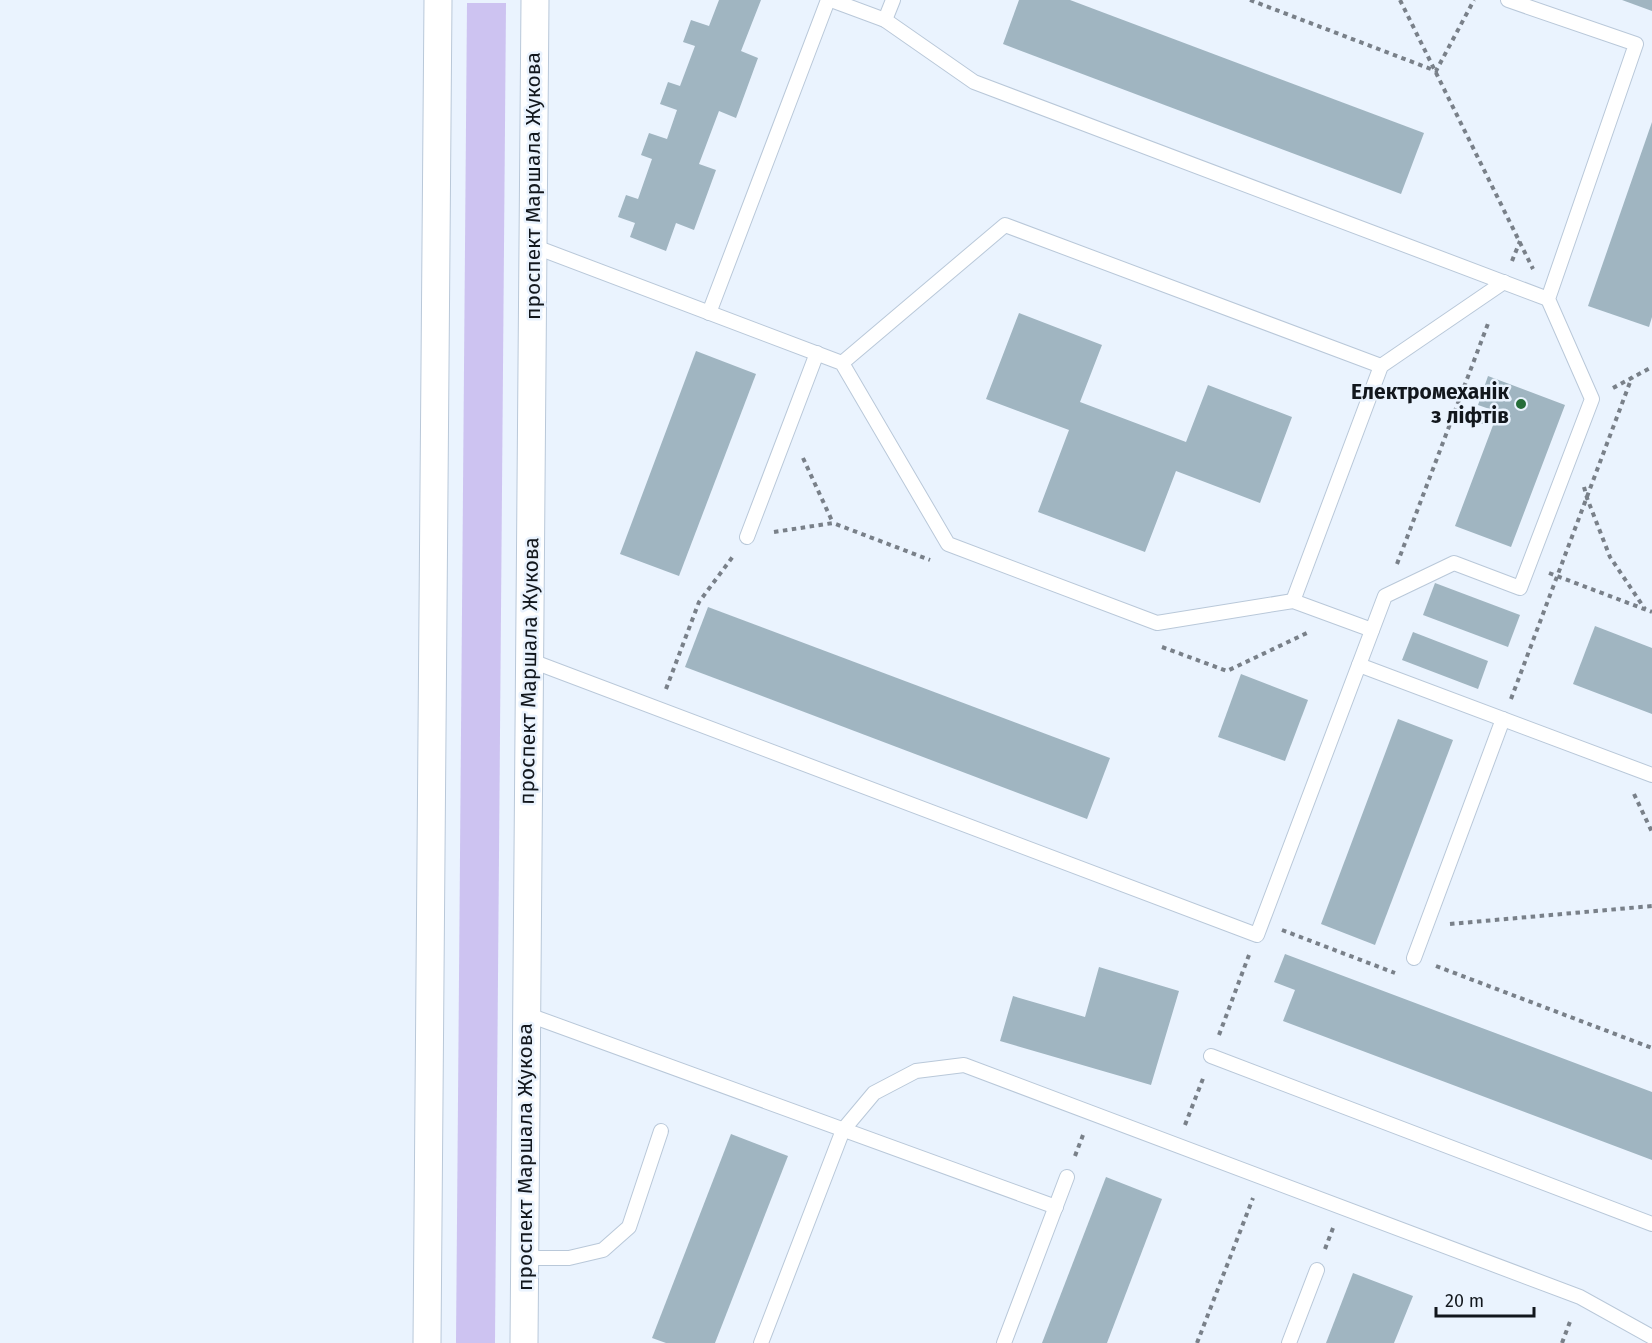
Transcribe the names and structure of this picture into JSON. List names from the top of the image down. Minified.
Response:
{"streets":{"street":["проспект Маршала Жукова"]},"places":["Електромеханік з ліфтів"],"scale_bar":"20 m"}
